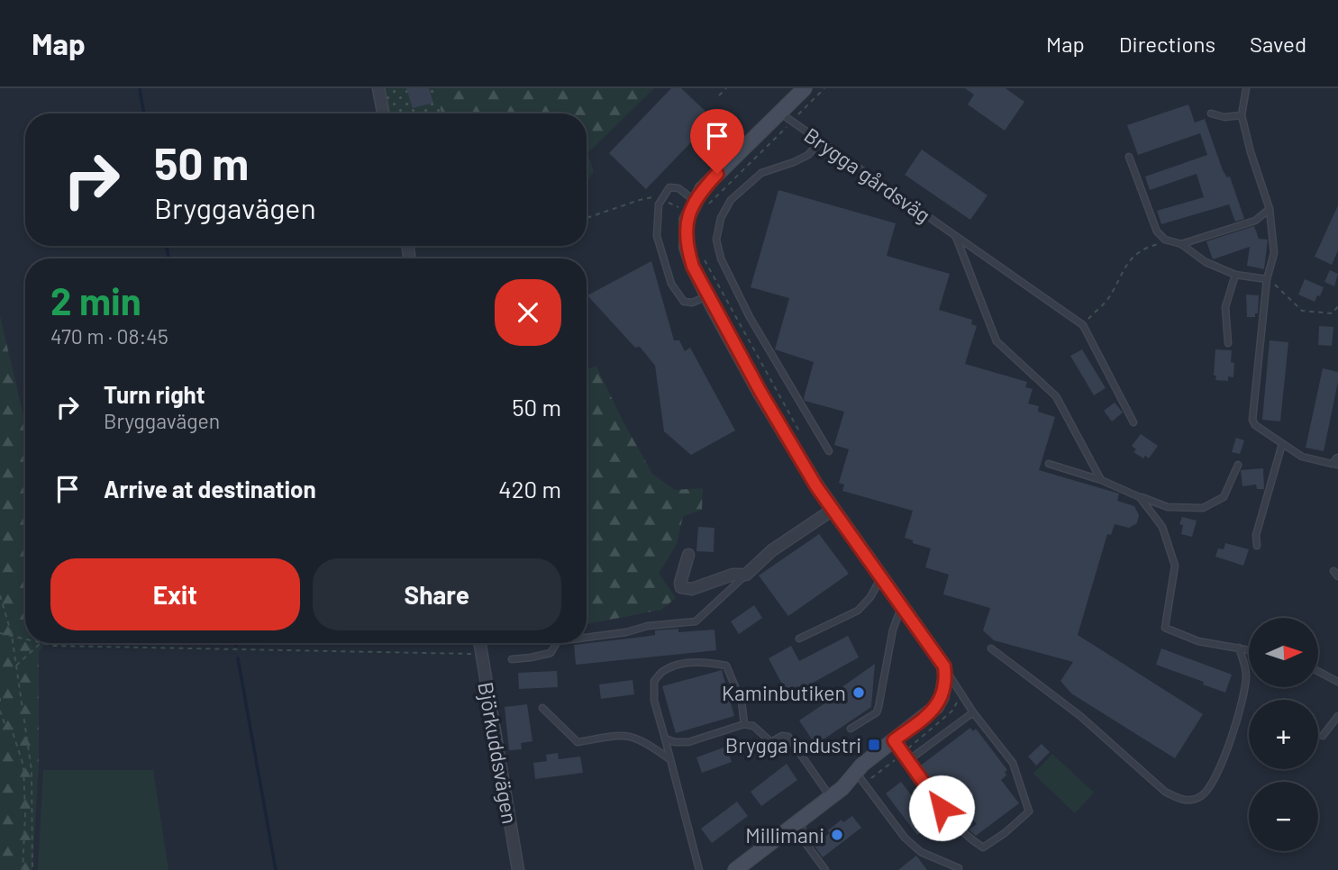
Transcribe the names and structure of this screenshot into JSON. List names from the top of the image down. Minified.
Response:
{"streets":{"street":["Björkuddsvägen"],"lane":["Brygga gårdsväg"]},"places":{"other":["Kaminbutiken","Millimani"],"transit":["Brygga industri"]},"north":"right","page":{"header":"Map","nav":["Map","Directions","Saved"],"turn":["50 m","Bryggavägen"],"heading":["2 min","470 m · 08:45"],"list":[{"name":"Turn right","note":"Bryggavägen","value":"50 m"},{"name":"Arrive at destination","value":"420 m"}],"buttons":["Exit","Share"],"map_buttons":["+","−"]}}
